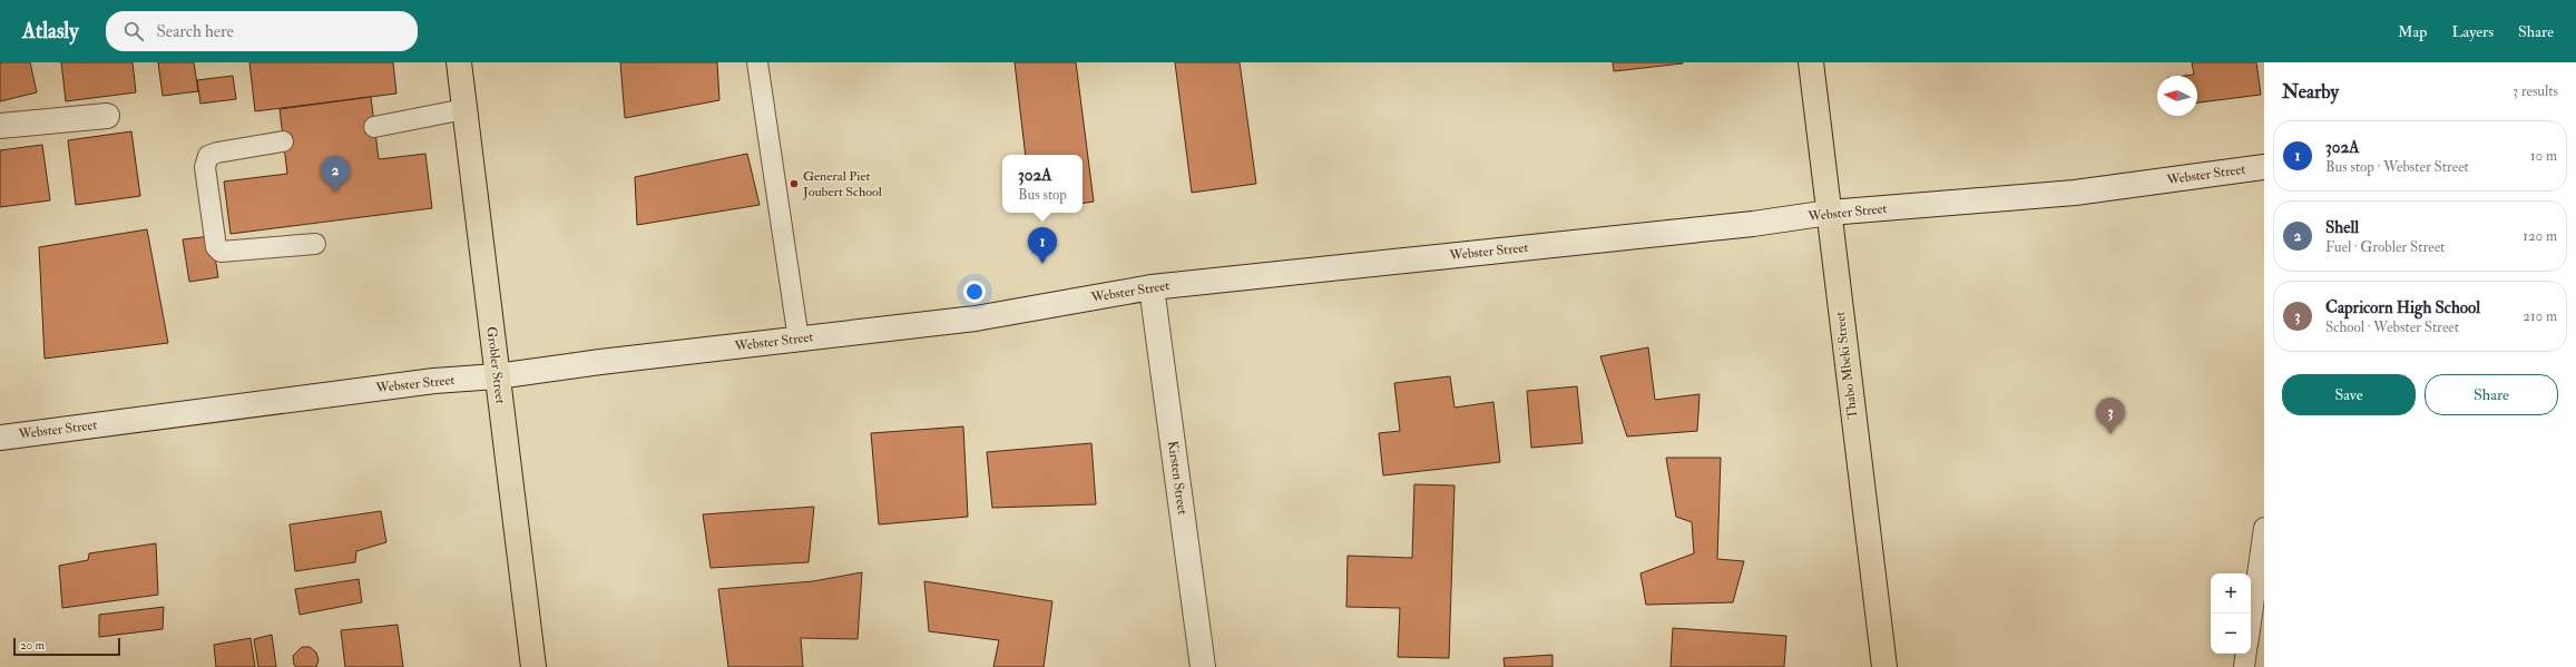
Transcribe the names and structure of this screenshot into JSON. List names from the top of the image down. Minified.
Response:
{"streets":{"main road":["Grobler Street","Thabo Mbeki Street"],"street":["Webster Street","Kirsten Street"]},"crossings":[["Webster Street","Grobler Street"],["Webster Street","Thabo Mbeki Street"],["Webster Street","Kirsten Street"]],"places":["General Piet Joubert School"],"scale_bar":"20 m","north":"left","page":{"header":"Atlasly","search":"Search here","nav":["Map","Layers","Share"],"heading":["Nearby","3 results"],"list":[{"mark":"1","name":"302A","note":"Bus stop · Webster Street","value":"10 m"},{"mark":"2","name":"Shell","note":"Fuel · Grobler Street","value":"120 m"},{"mark":"3","name":"Capricorn High School","note":"School · Webster Street","value":"210 m"}],"popup":["302A","Bus stop"],"pins":["2","1","3"],"buttons":["Save","Share"],"map_buttons":["+","−"],"scale":"20 m"}}
